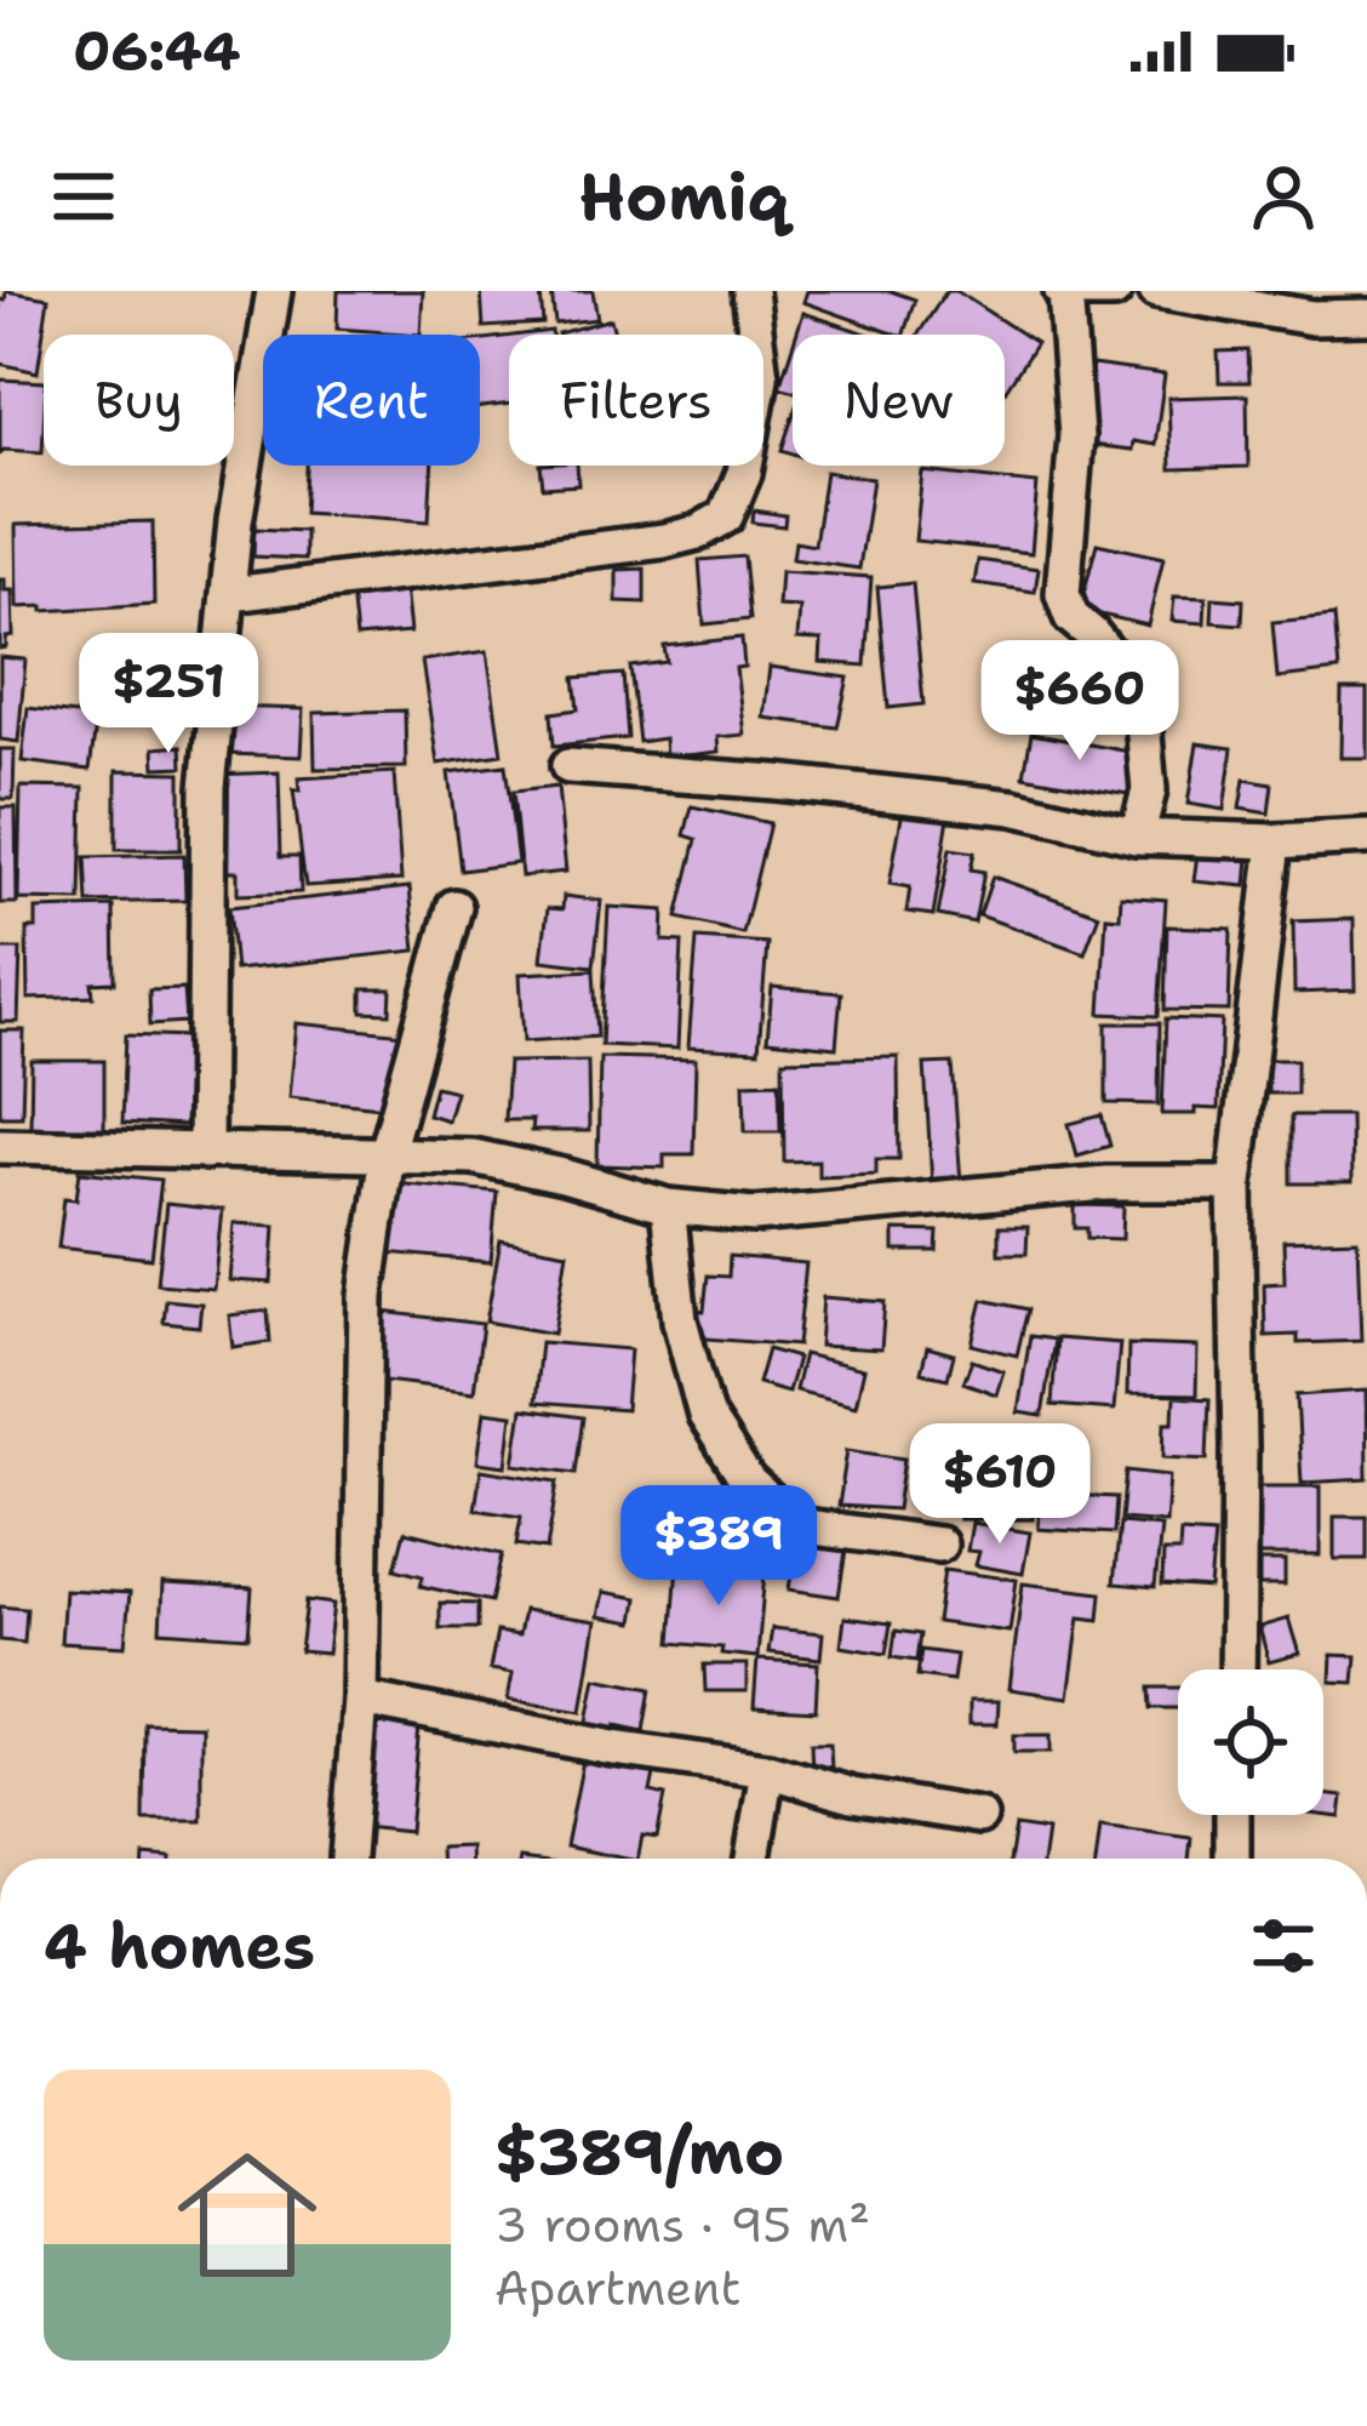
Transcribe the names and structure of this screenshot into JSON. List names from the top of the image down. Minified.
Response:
{"page":{"status":"06:44","header":"Homiq","chip":["Buy","Rent","Filters","New"],"price":["$251","$660","$610","$389"],"heading":"4 homes","list":[{"name":"$389/mo","note":"3 rooms · 95 m² · Apartment"}]}}
